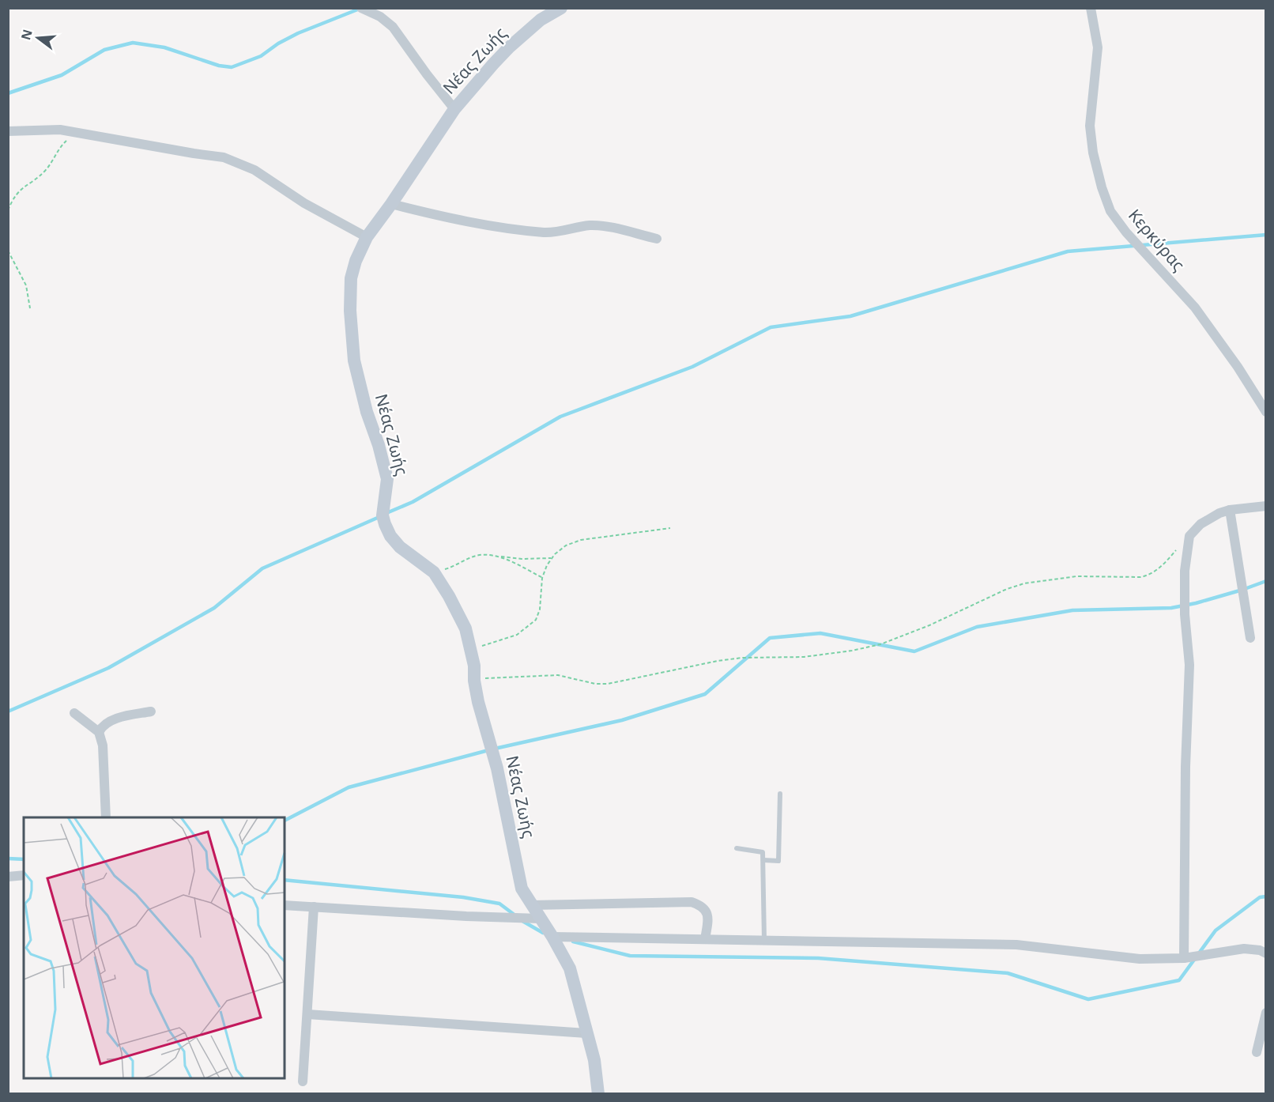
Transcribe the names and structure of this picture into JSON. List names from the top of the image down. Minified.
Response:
{"streets":{"street":["Νέας Ζωής","Κερκύρας"]},"north":"left"}
